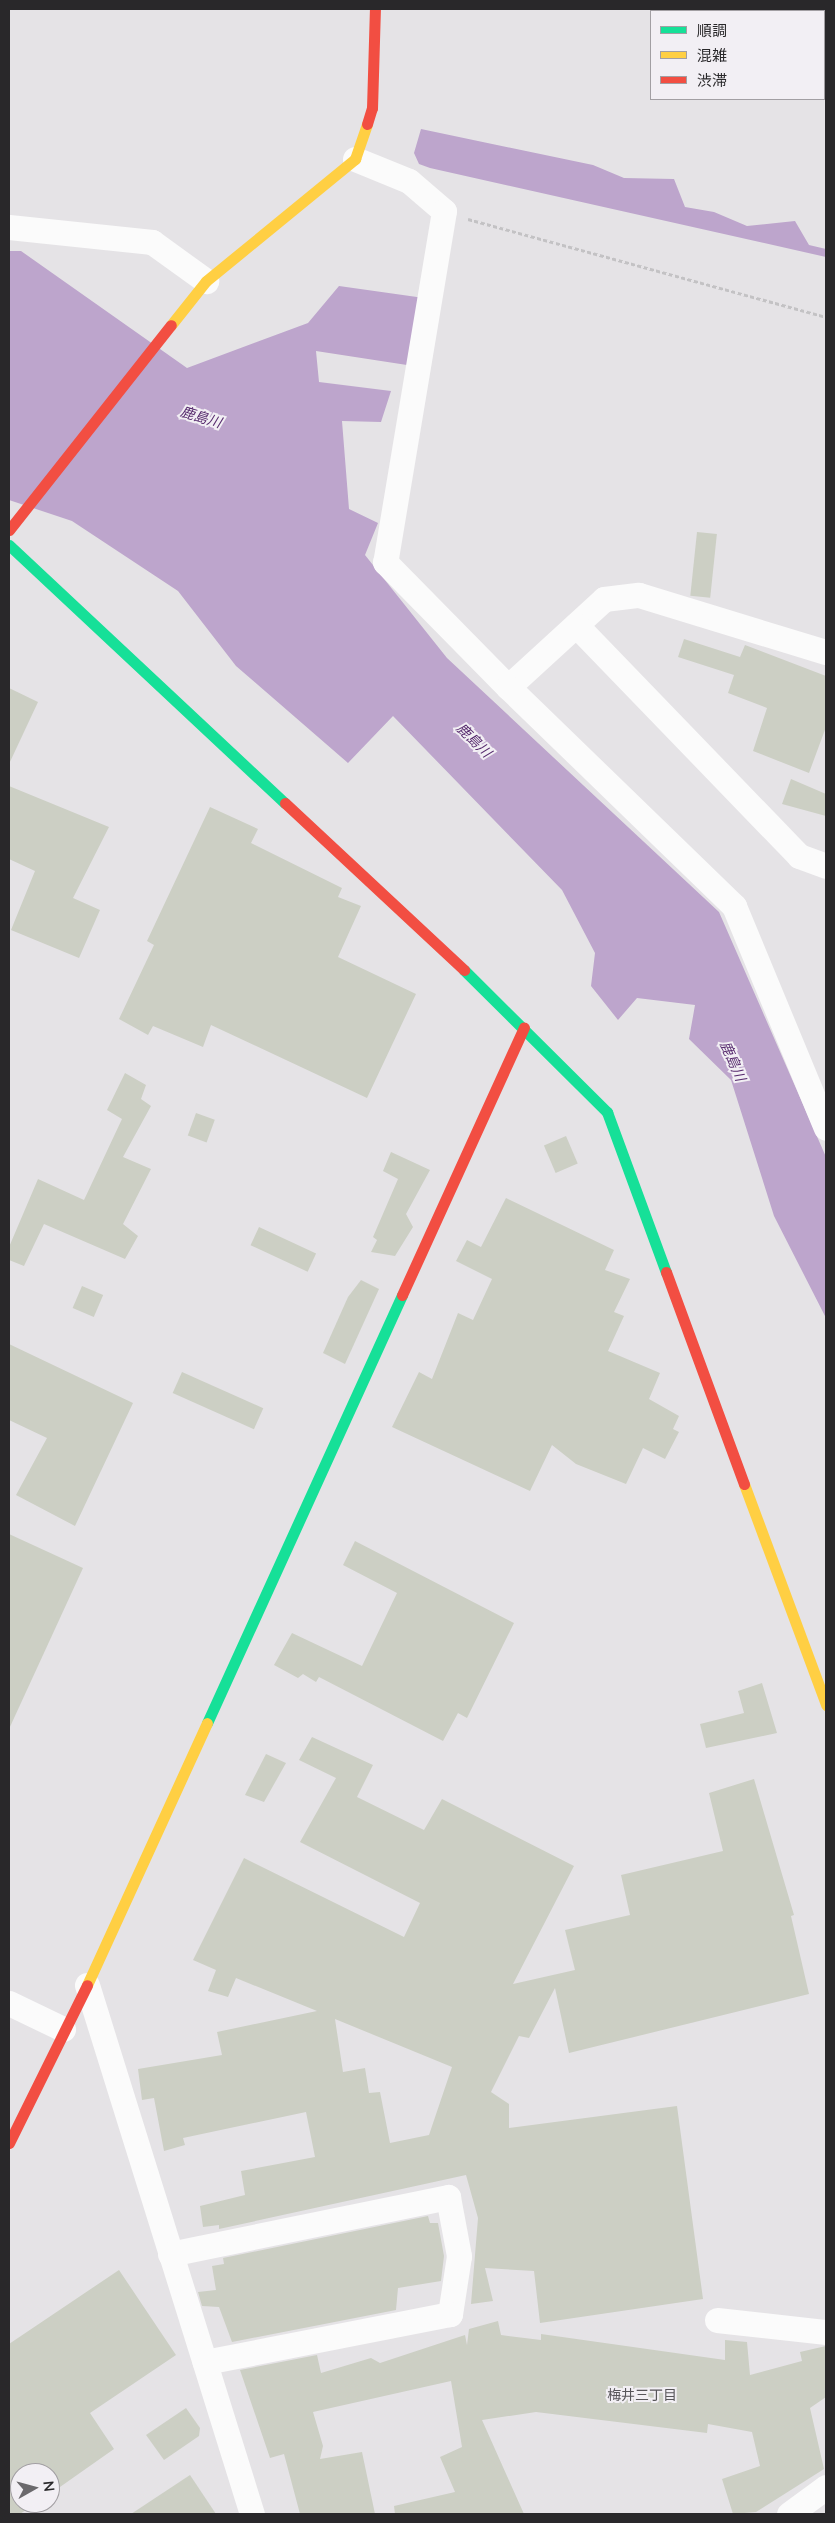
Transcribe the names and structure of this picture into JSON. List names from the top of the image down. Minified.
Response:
{"districts":["梅井三丁目"],"water":["鹿島川"],"legend":["順調","混雑","渋滞"],"north":"right"}
